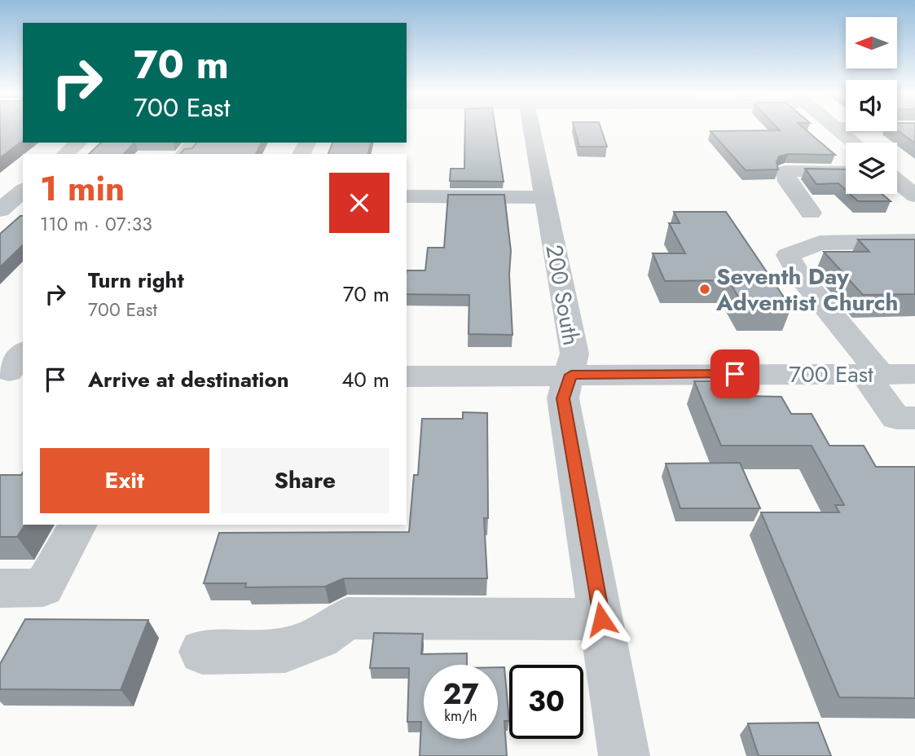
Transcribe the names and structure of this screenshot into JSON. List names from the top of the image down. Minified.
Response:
{"streets":{"street":["200 South","700 East"]},"crossings":[["200 South","700 East"]],"places":["Seventh Day Adventist Church"],"north":"left","page":{"turn":["70 m","700 East"],"heading":["1 min","110 m · 07:33"],"list":[{"name":"Turn right","note":"700 East","value":"70 m"},{"name":"Arrive at destination","value":"40 m"}],"buttons":["Exit","Share"],"speed":"27 km/h","limit":"30"}}
